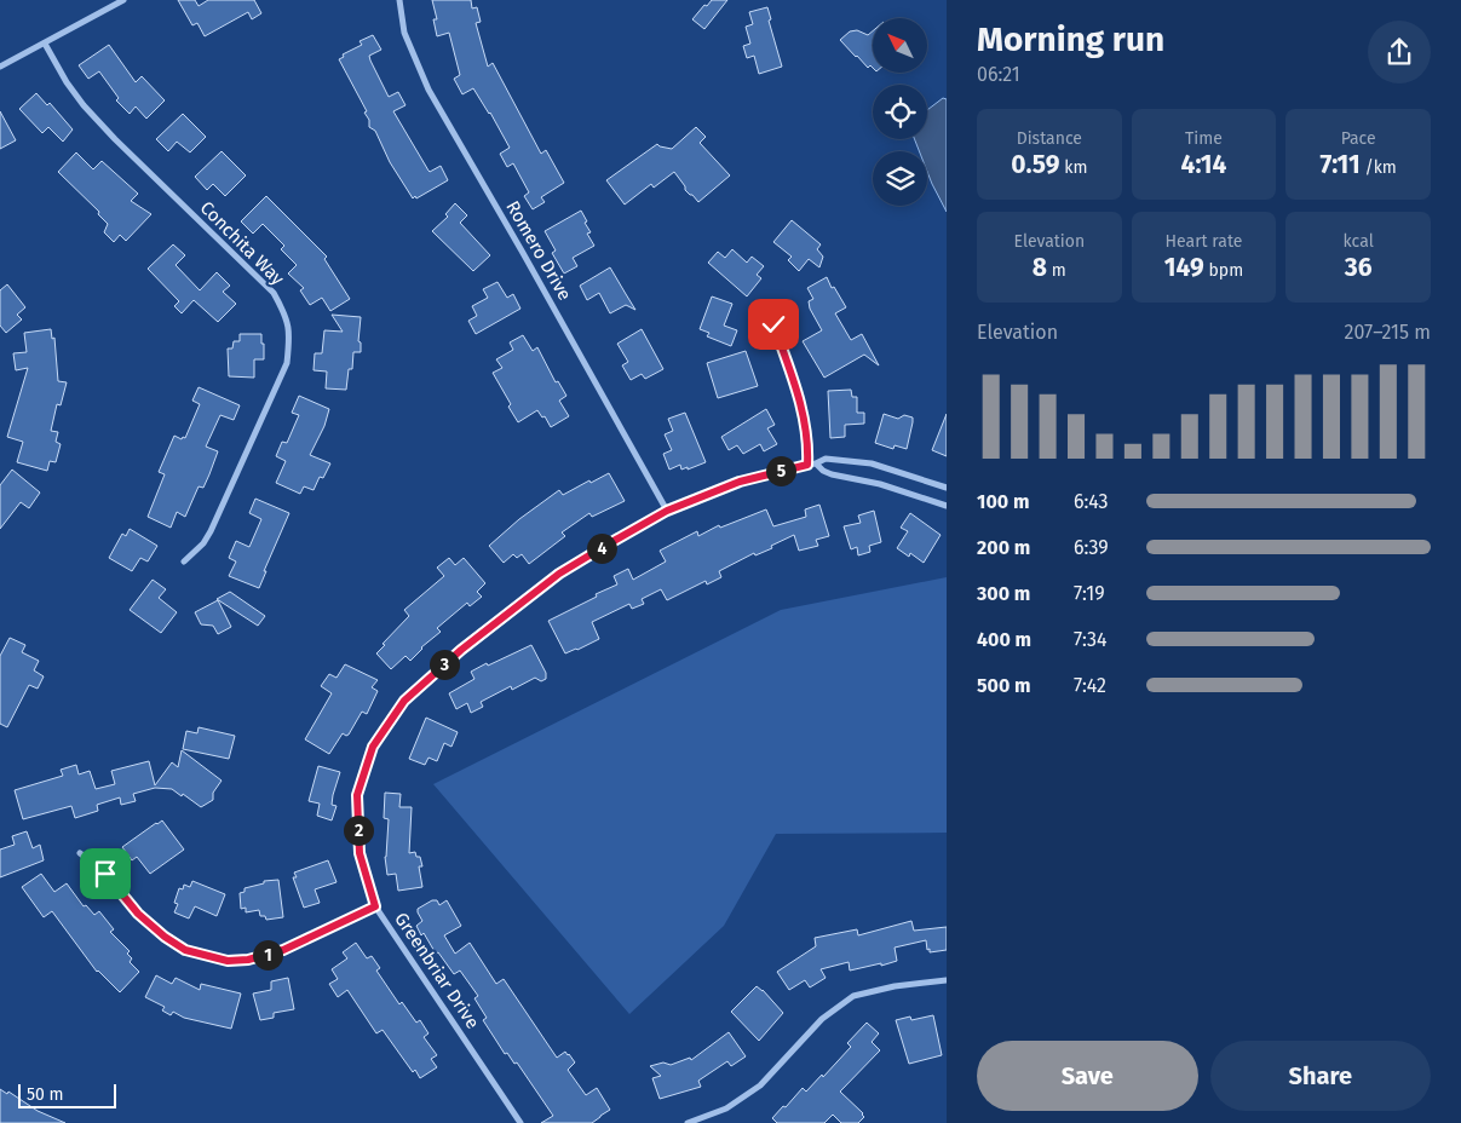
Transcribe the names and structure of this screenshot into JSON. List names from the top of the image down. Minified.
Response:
{"streets":{"street":["Conchita Way","Romero Drive","Greenbriar Drive"]},"crossings":[["Romero Drive","Greenbriar Drive"]],"scale_bar":"50 m","north":"top left","page":{"heading":["Morning run","06:21"],"stats":[["Distance","0.59 km"],["Time","4:14"],["Pace","7:11 /km"],["Elevation","8 m"],["Heart rate","149 bpm"],["kcal","36"]],"chart":["Elevation","207–215 m"],"pins":["5","4","3","2","1"],"list":[{"name":"100 m","note":"6:43"},{"name":"200 m","note":"6:39"},{"name":"300 m","note":"7:19"},{"name":"400 m","note":"7:34"},{"name":"500 m","note":"7:42"}],"buttons":["Save","Share"],"scale":"50 m"}}
